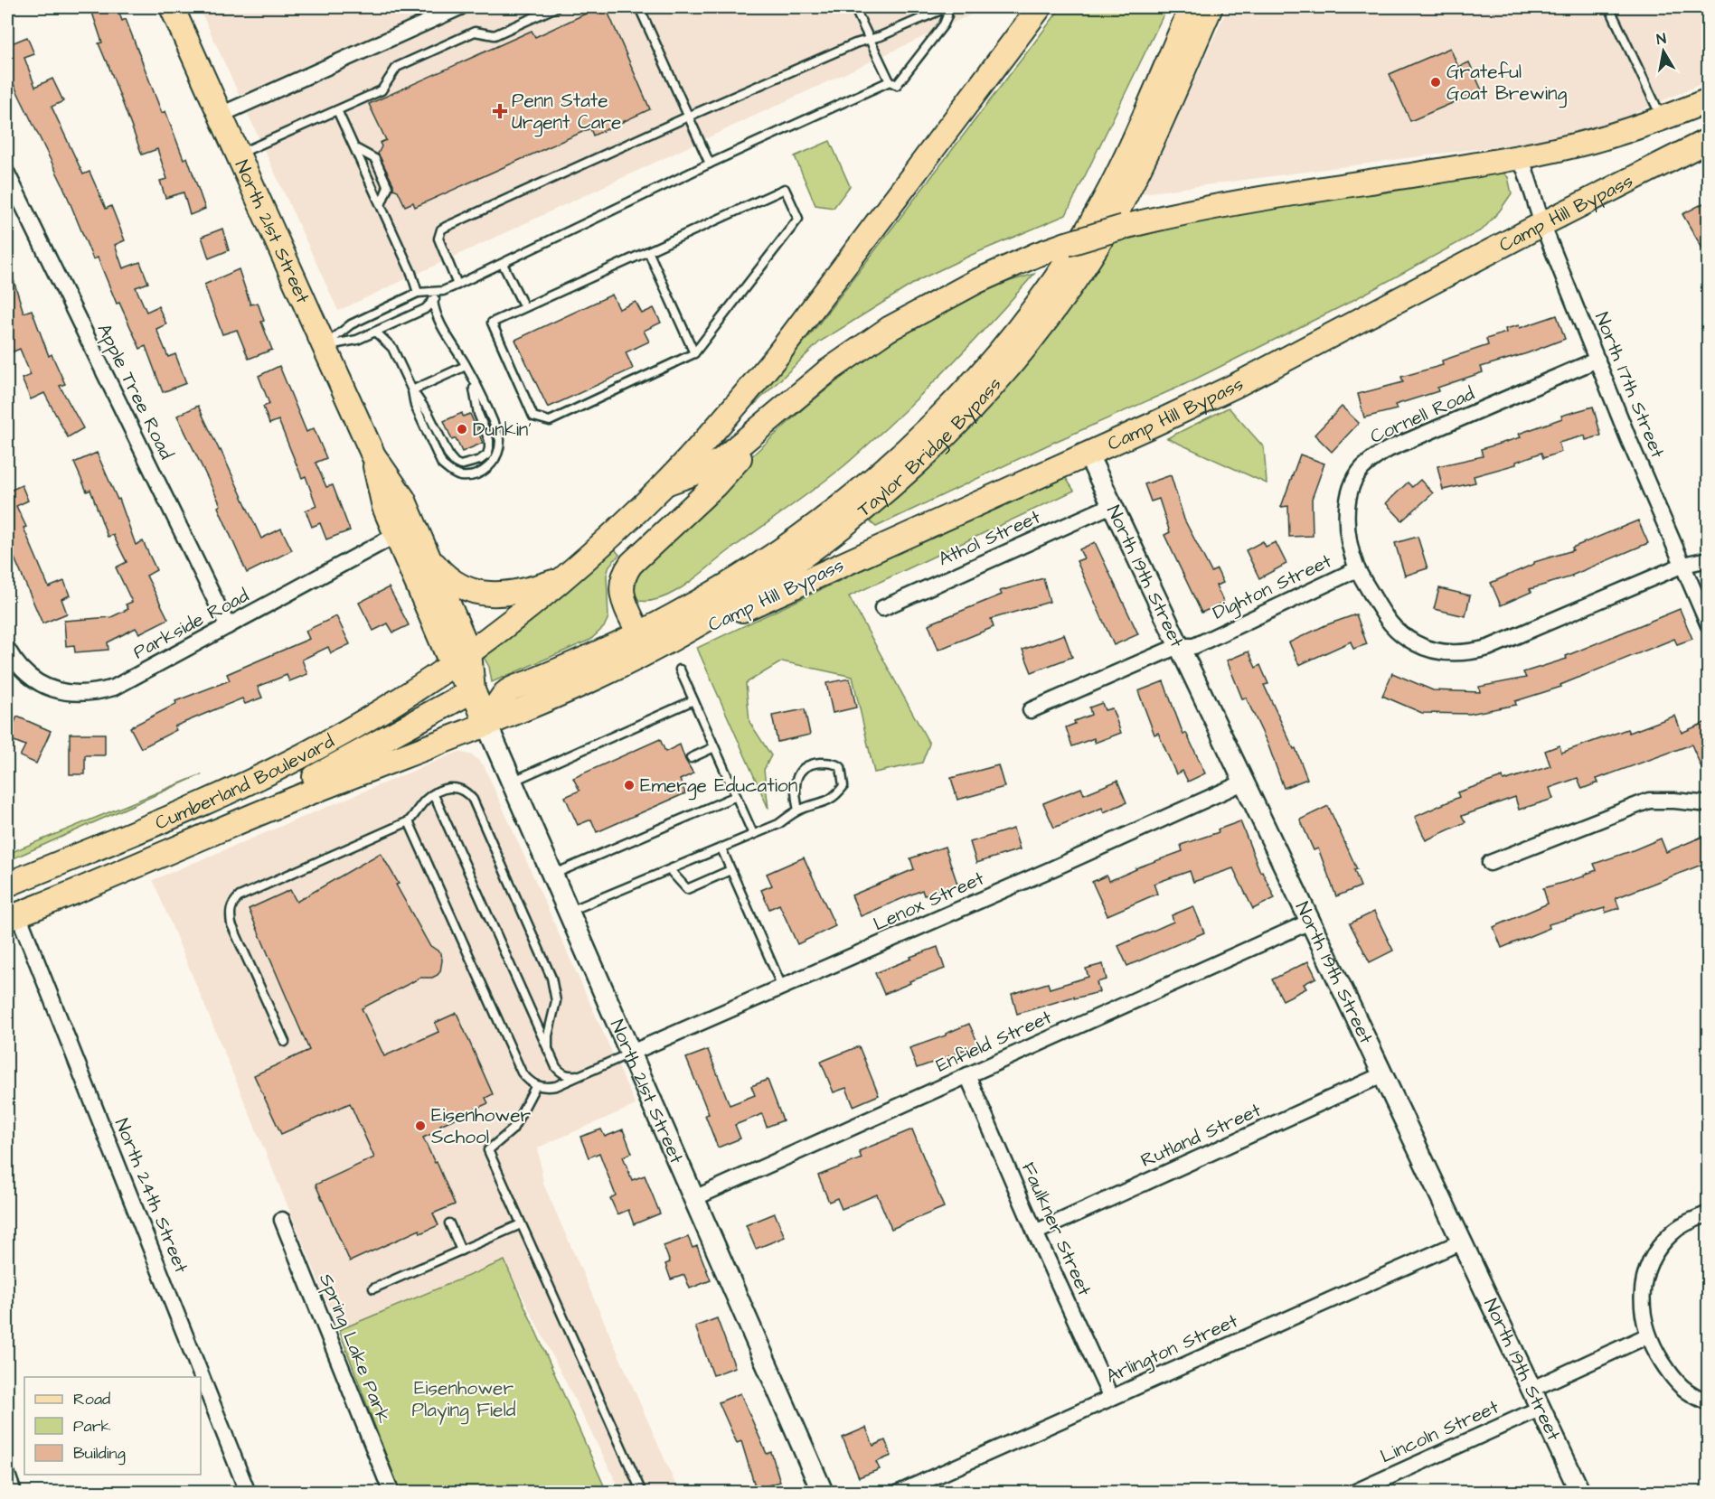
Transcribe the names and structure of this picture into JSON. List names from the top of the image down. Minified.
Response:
{"streets":{"main road":["Camp Hill Bypass","North 21st Street","Taylor Bridge Bypass","Cumberland Boulevard"],"street":["North 17th Street","Apple Tree Road","Cornell Road","Athol Street","North 19th Street","Dighton Street","Parkside Road","Lenox Street","Enfield Street","Rutland Street","North 24th Street","Faulkner Street","Spring Lake Park","Arlington Street","Lincoln Street"]},"crossings":[["Camp Hill Bypass","North 17th Street"],["Camp Hill Bypass","Taylor Bridge Bypass"],["Camp Hill Bypass","North 19th Street"],["North 21st Street","Taylor Bridge Bypass"],["North 21st Street","Parkside Road"],["North 21st Street","Cumberland Boulevard"],["North 21st Street","Lenox Street"],["North 21st Street","Enfield Street"],["North 17th Street","Cornell Road"],["North 17th Street","Dighton Street"],["Apple Tree Road","Parkside Road"],["Cornell Road","Dighton Street"],["Taylor Bridge Bypass","Cumberland Boulevard"],["Athol Street","North 19th Street"],["North 19th Street","Dighton Street"],["North 19th Street","Lenox Street"],["North 19th Street","Enfield Street"],["North 19th Street","Rutland Street"],["North 19th Street","Arlington Street"],["North 19th Street","Lincoln Street"],["Cumberland Boulevard","North 24th Street"],["Enfield Street","Faulkner Street"],["Rutland Street","Faulkner Street"],["Faulkner Street","Arlington Street"]],"parks":["Eisenhower Playing Field"],"places":{"other":["Grateful Goat Brewing","Dunkin'","Emerge Education","Eisenhower School"],"health":["Penn State Urgent Care"]},"legend":["Road","Park","Building"],"north":"top"}
